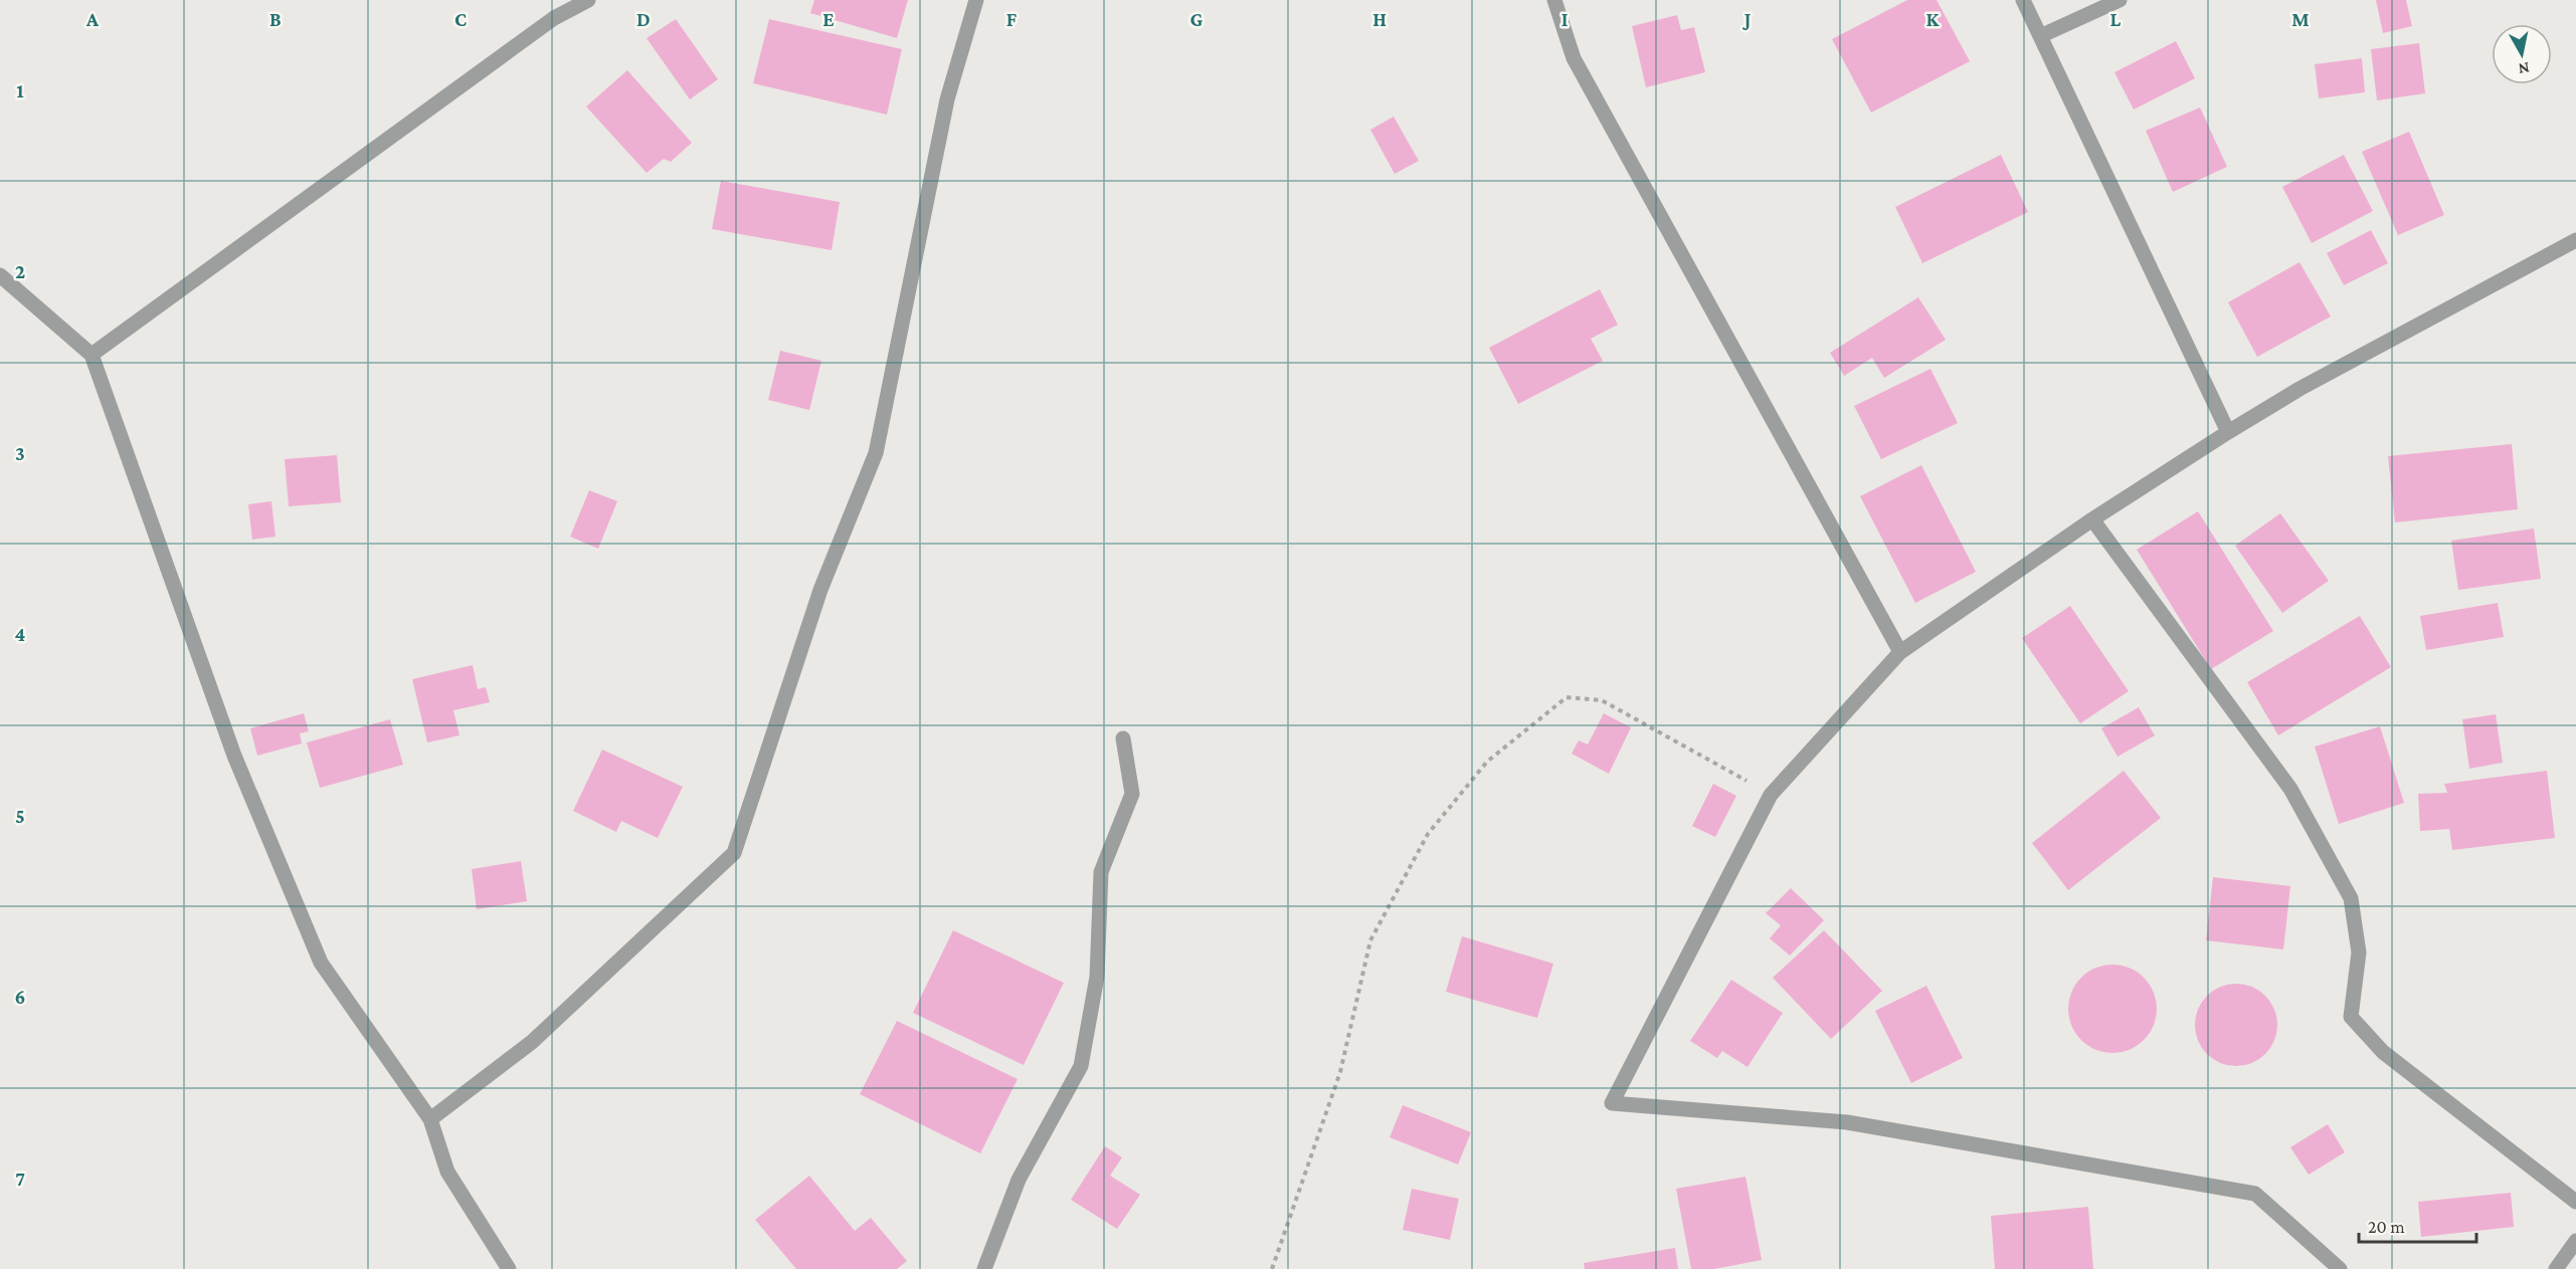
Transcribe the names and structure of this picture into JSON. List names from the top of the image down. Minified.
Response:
{"scale_bar":"20 m","north":"bottom","grid":{"columns":["A","B","C","D","E","F","G","H","I","J","K","L","M"],"rows":["1","2","3","4","5","6","7"]}}
